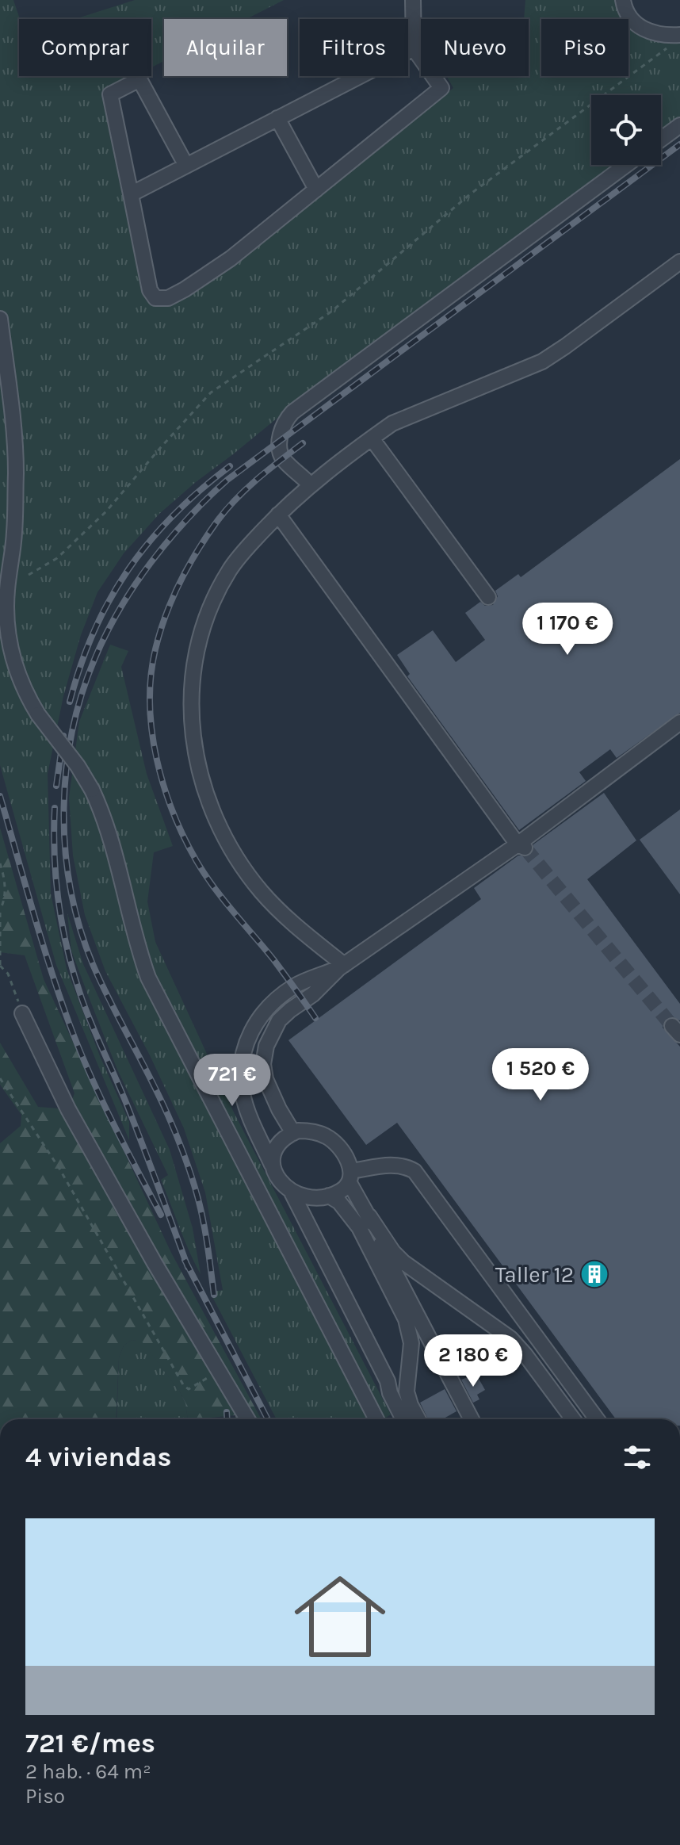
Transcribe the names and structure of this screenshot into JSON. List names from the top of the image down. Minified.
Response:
{"places":{"building":["Taller 12"]},"page":{"chip":["Comprar","Alquilar","Filtros","Nuevo","Piso"],"price":["1 170 €","1 520 €","721 €","2 180 €"],"heading":"4 viviendas","list":[{"name":"721 €/mes","note":"2 hab. · 64 m² · Piso"}]}}
